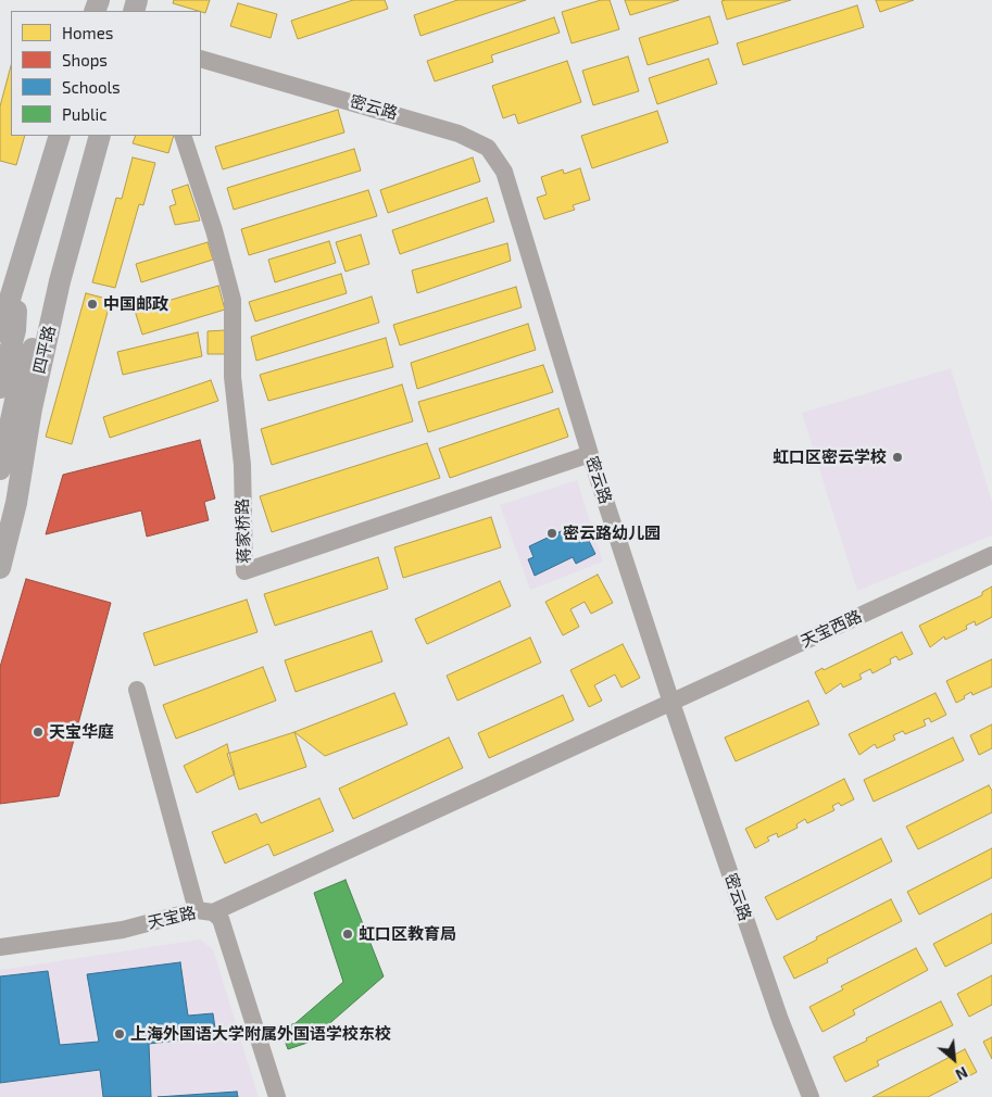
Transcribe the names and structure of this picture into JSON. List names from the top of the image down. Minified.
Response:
{"streets":{"main road":["四平路"],"street":["密云路","蒋家桥路","天宝西路","天宝路"]},"crossings":[["密云路","蒋家桥路"],["密云路","天宝西路"],["天宝西路","天宝路"]],"places":["中国邮政","虹口区密云学校","密云路幼儿园","天宝华庭","虹口区教育局","上海外国语大学附属外国语学校东校"],"legend":["Homes","Shops","Schools","Public"],"north":"bottom right"}
